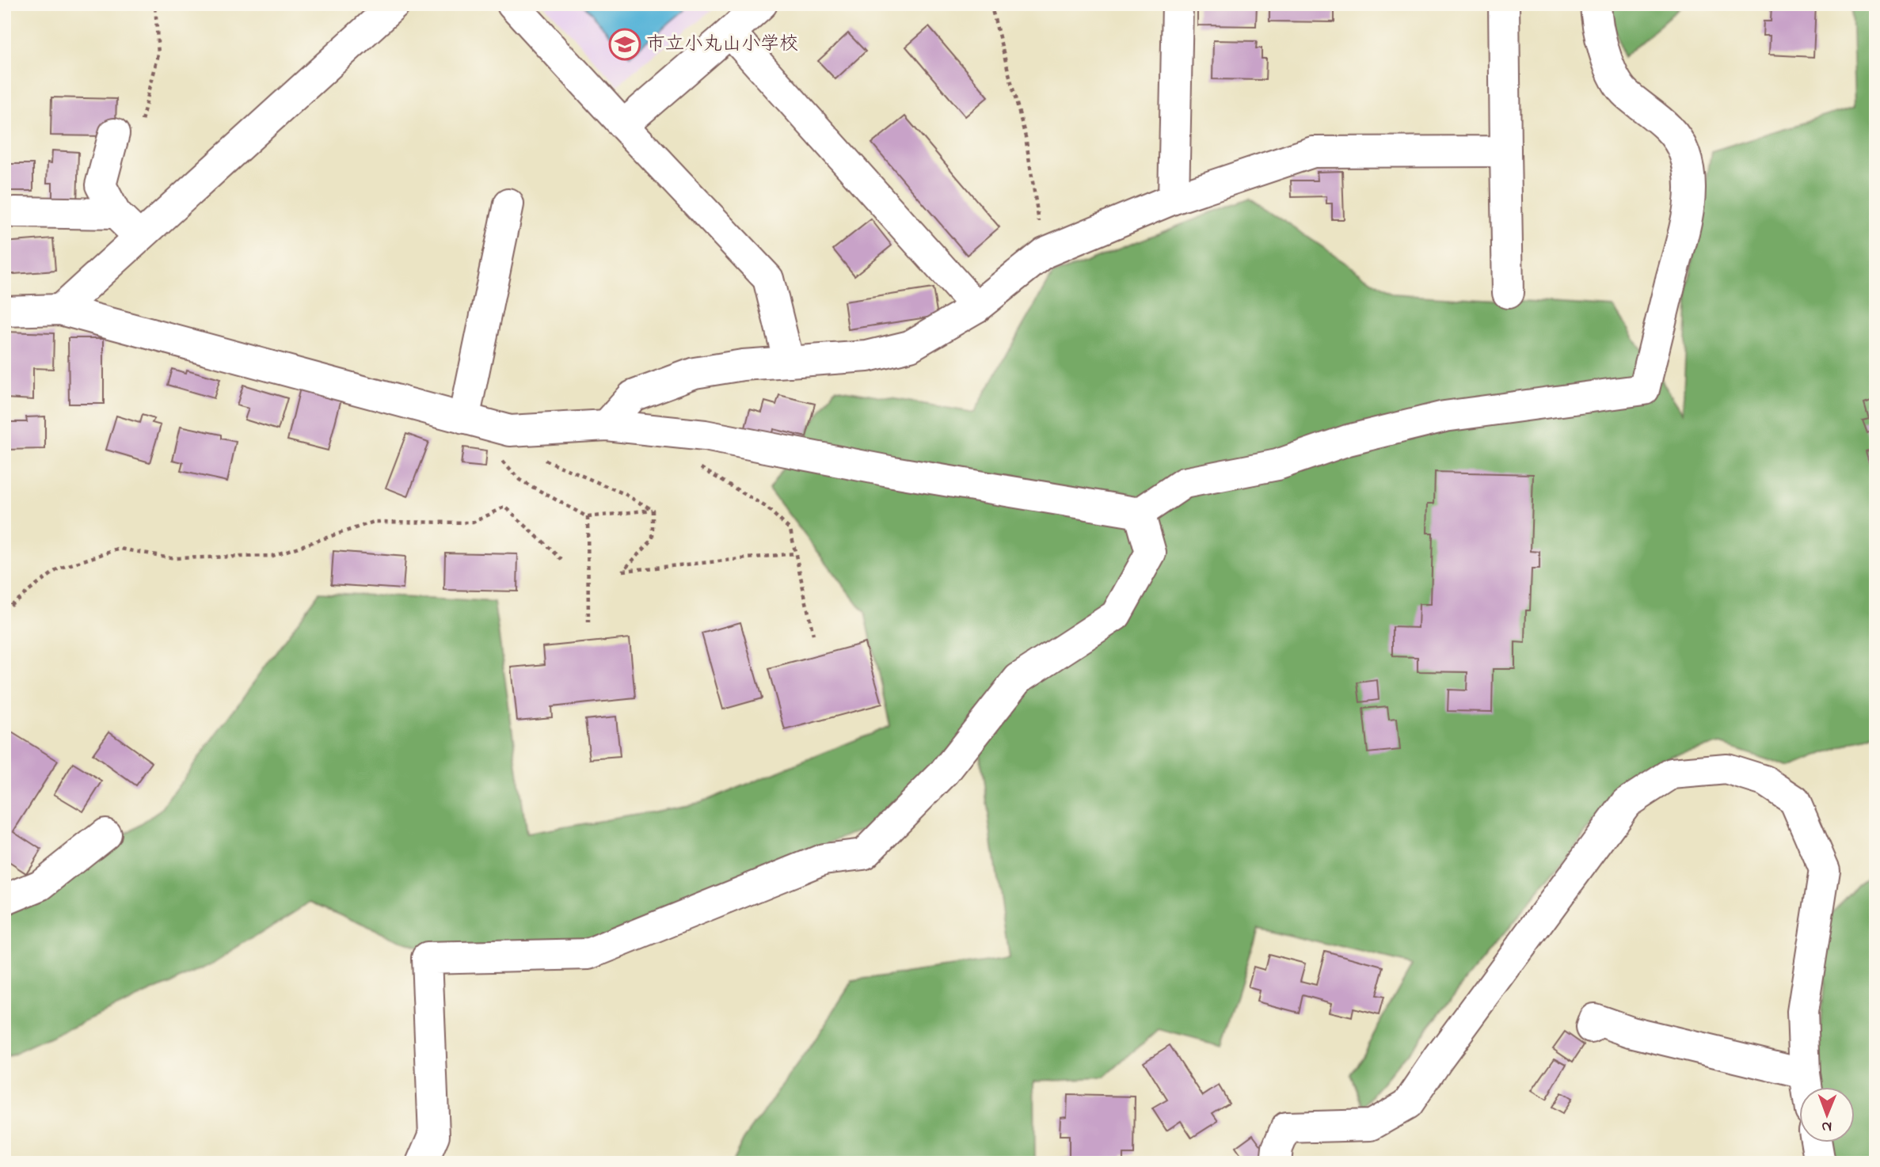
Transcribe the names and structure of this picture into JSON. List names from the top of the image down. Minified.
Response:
{"places":{"school or university":["市立小丸山小学校"]},"north":"bottom"}
